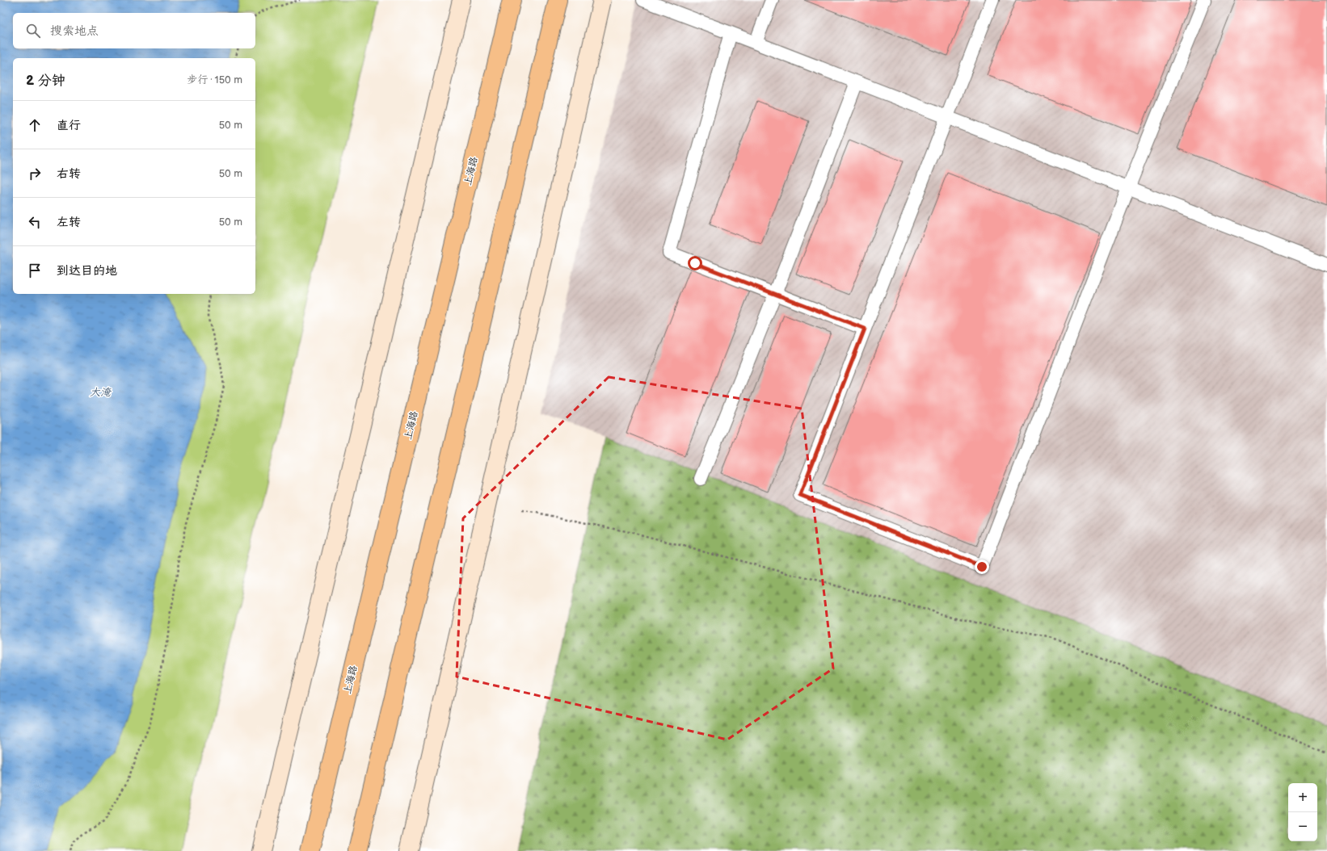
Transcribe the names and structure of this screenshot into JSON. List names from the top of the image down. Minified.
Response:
{"streets":{"highway":["上海路"]},"water":["大淹"],"page":{"search":"搜索地点","heading":["2 分钟","步行 · 150 m"],"list":[["直行","50 m"],["右转","50 m"],["左转","50 m"],"到达目的地"],"map_buttons":["+","−"]}}
